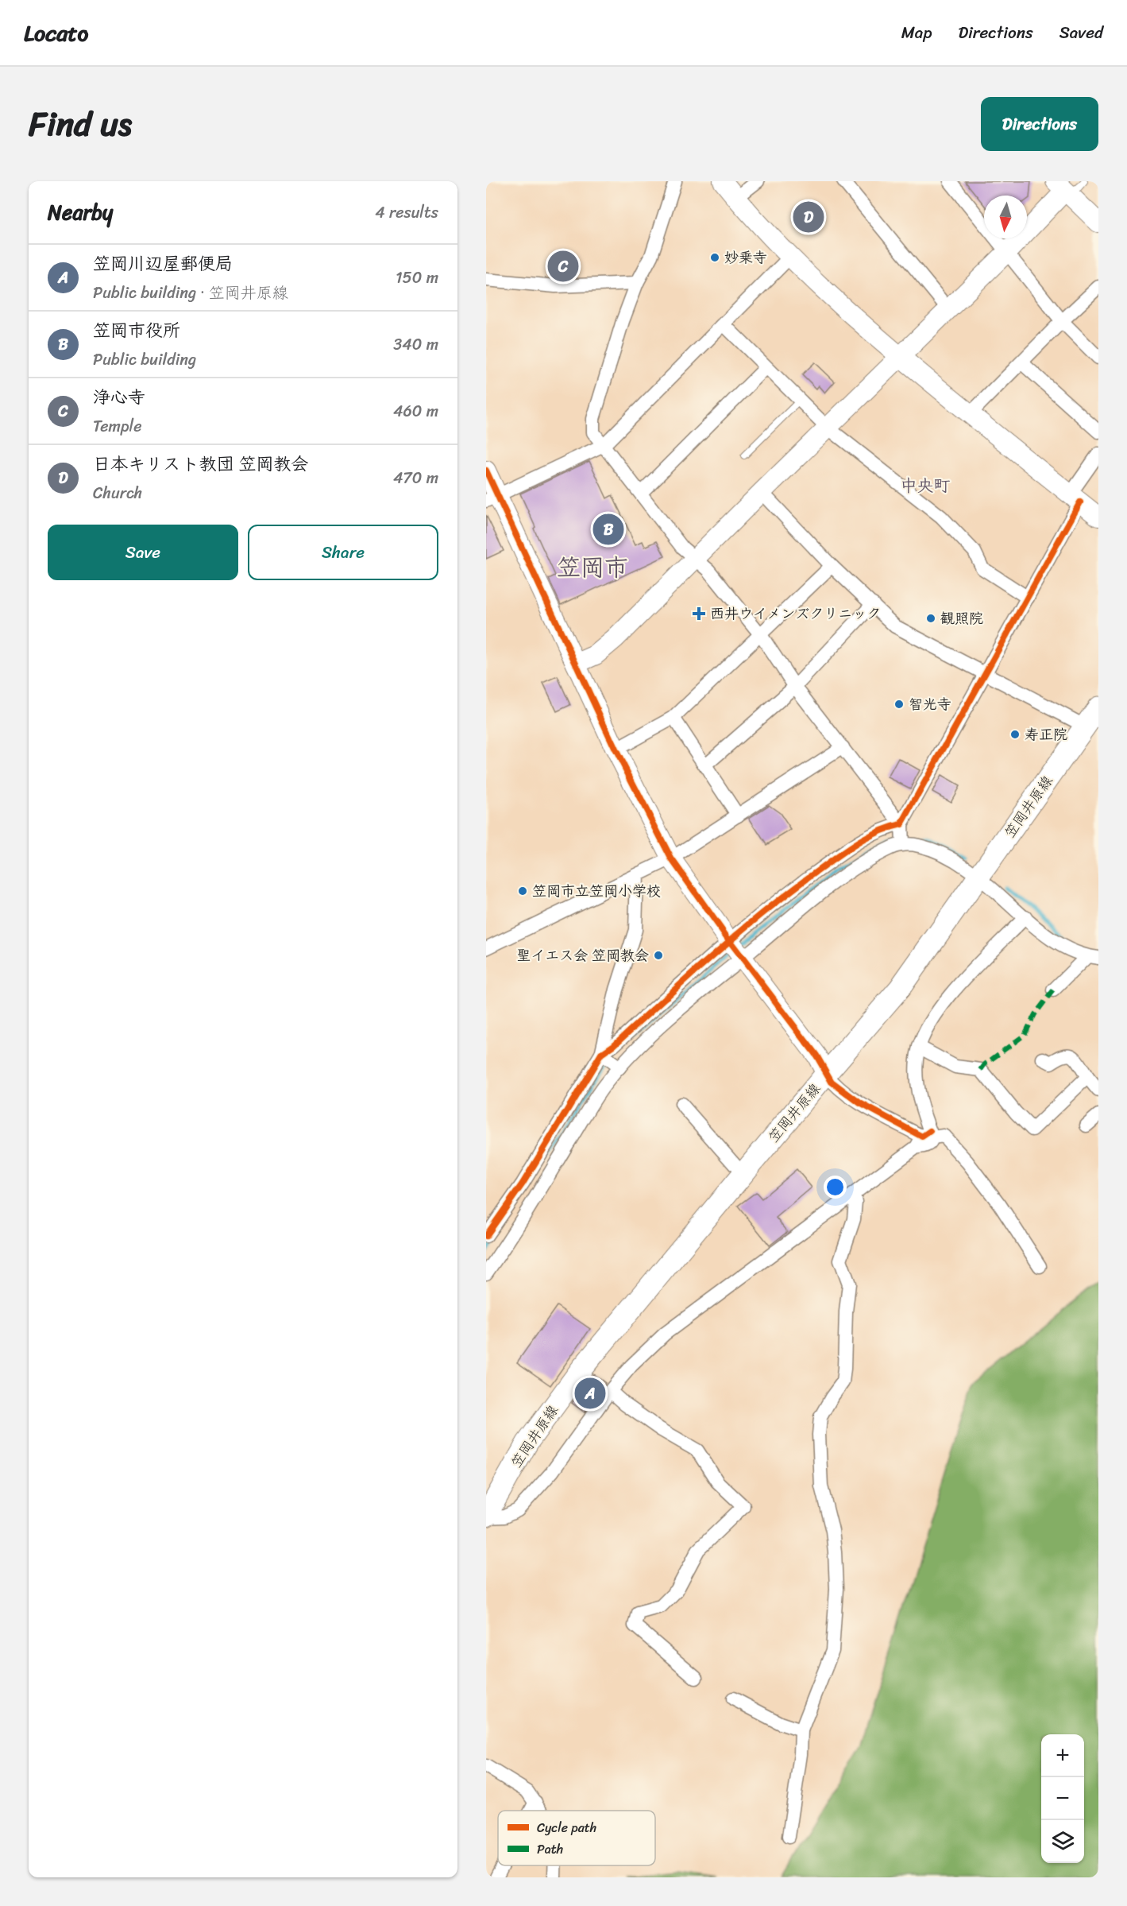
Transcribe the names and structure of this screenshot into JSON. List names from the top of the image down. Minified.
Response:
{"streets":{"main road":["笠岡井原線"]},"districts":["中央町","笠岡市"],"places":{"other":["妙乗寺","観照院","智光寺","寿正院","笠岡市立笠岡小学校","聖イエス会 笠岡教会"],"health":["西井ウイメンズクリニック"]},"legend":["Cycle path","Path"],"north":"bottom","page":{"header":"Locato","nav":["Map","Directions","Saved"],"title":"Find us","buttons":["Directions",["Save","Share"]],"heading":["Nearby","4 results"],"pins":["D","C","B","A"],"list":[{"mark":"A","name":"笠岡川辺屋郵便局","note":"Public building · 笠岡井原線","value":"150 m"},{"mark":"B","name":"笠岡市役所","note":"Public building","value":"340 m"},{"mark":"C","name":"浄心寺","note":"Temple","value":"460 m"},{"mark":"D","name":"日本キリスト教団 笠岡教会","note":"Church","value":"470 m"}],"map_buttons":["+","−"]}}
